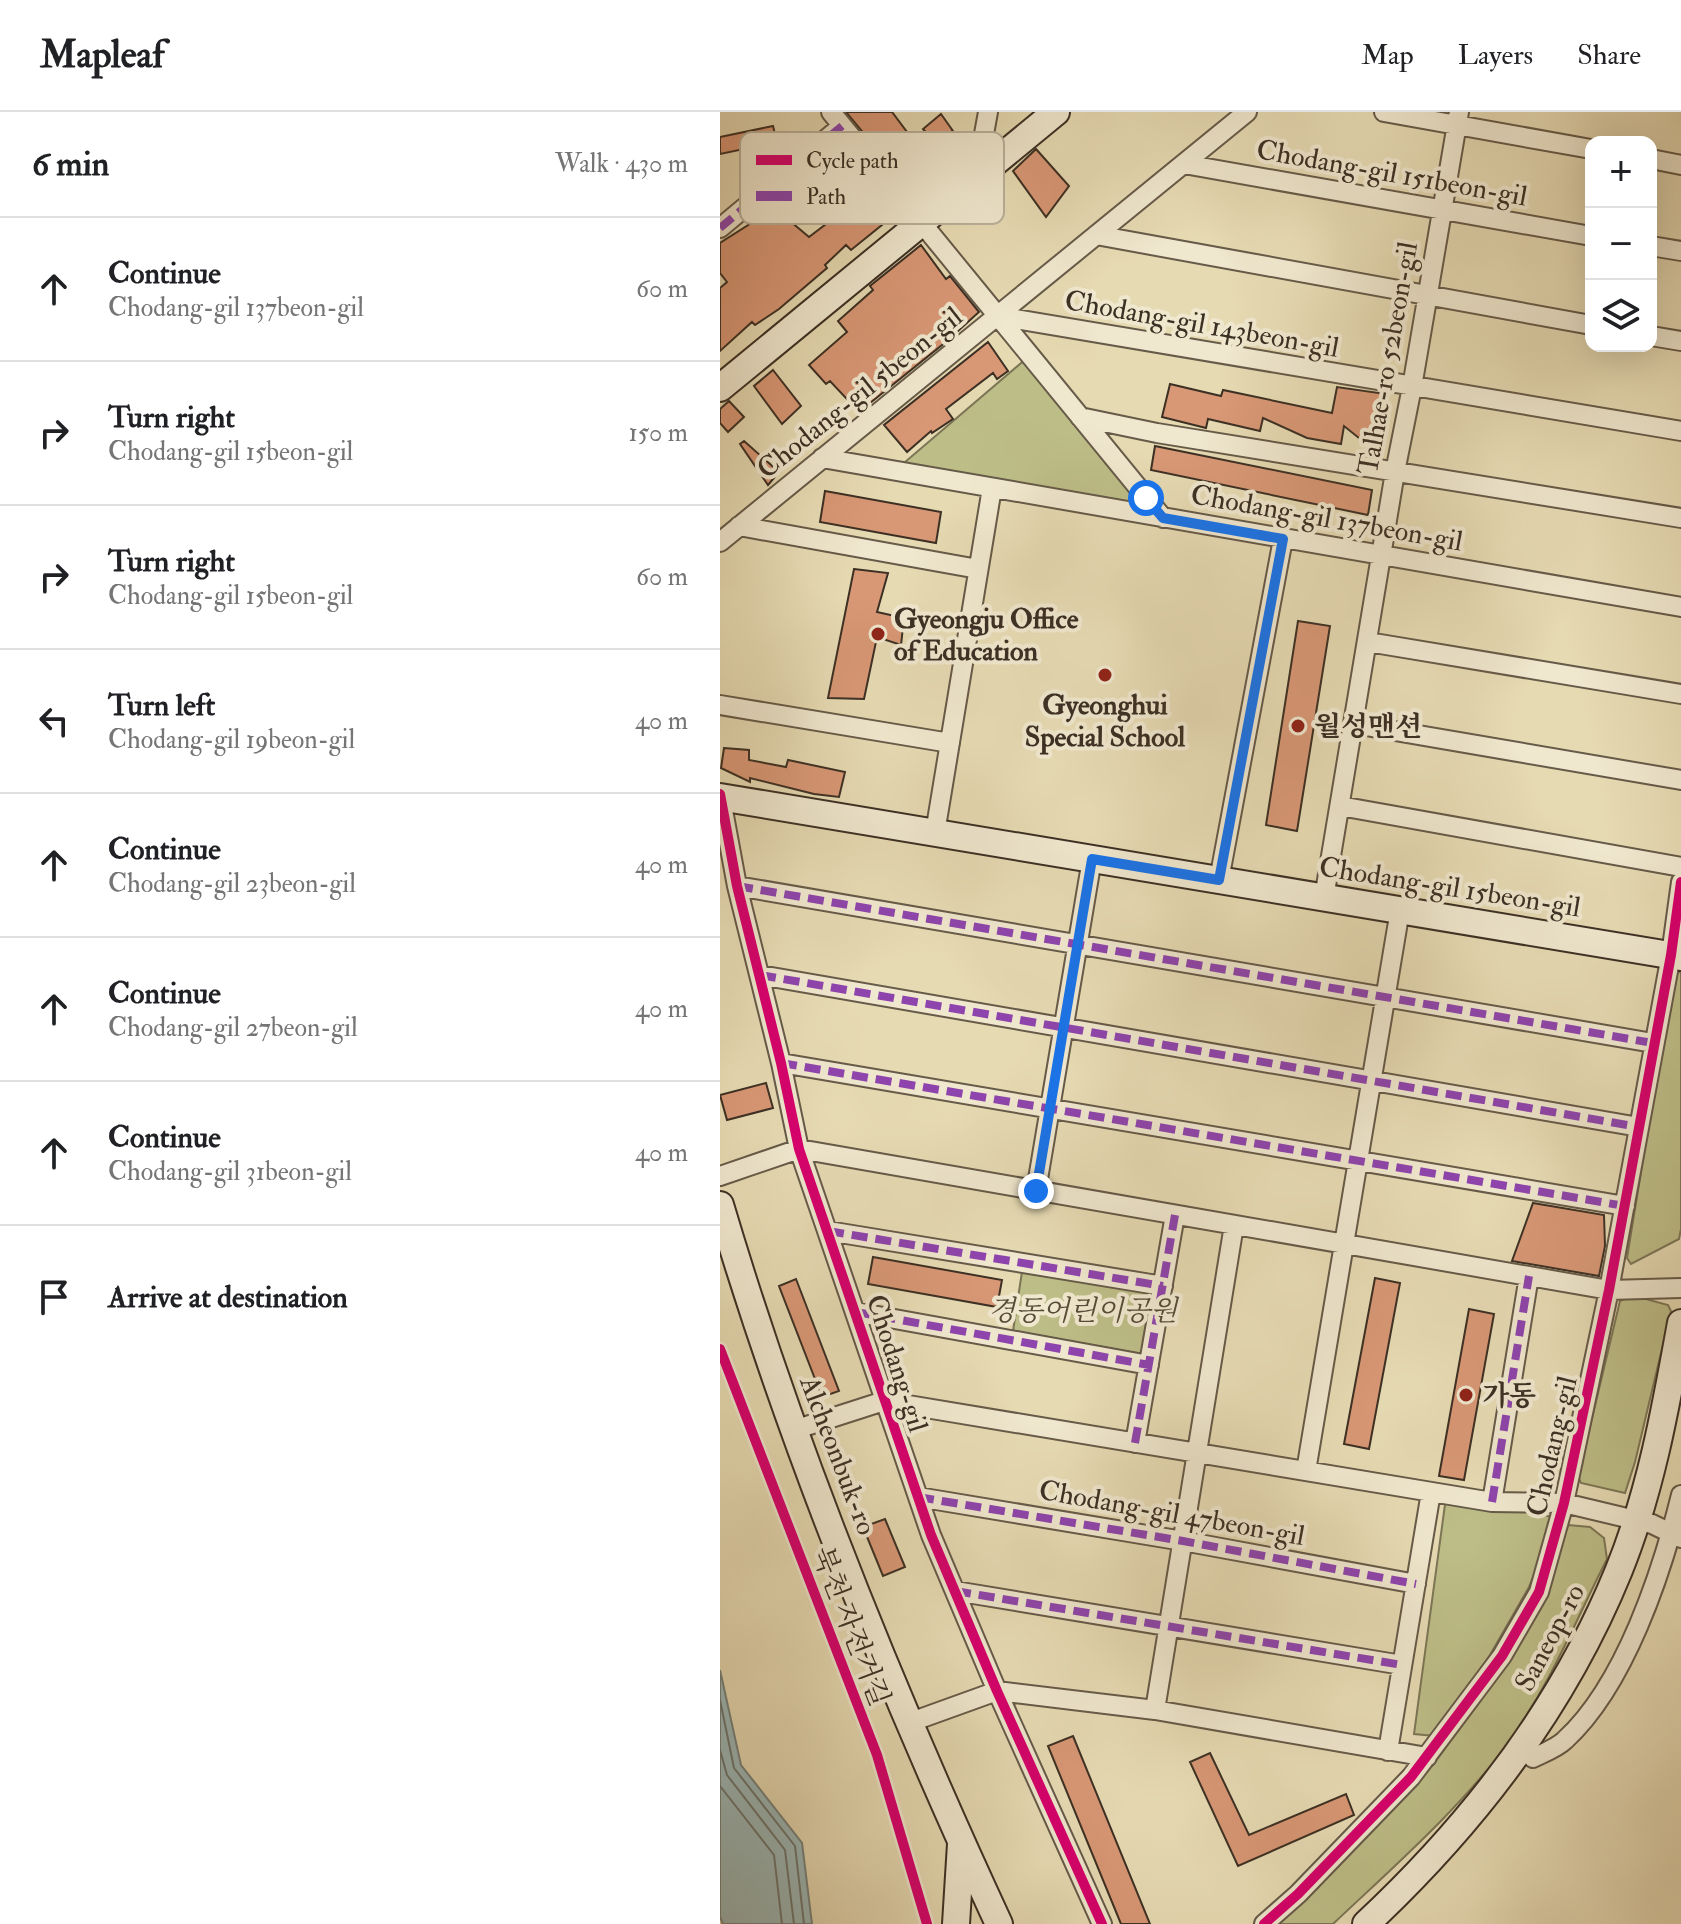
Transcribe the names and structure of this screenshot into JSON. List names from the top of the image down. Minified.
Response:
{"streets":{"street":["Chodang-gil 151beon-gil","Chodang-gil 143beon-gil","Talhae-ro 52beon-gil","Chodang-gil 5beon-gil","Chodang-gil 137beon-gil","Chodang-gil 15beon-gil","Chodang-gil","Alcheonbuk-ro","Chodang-gil 47beon-gil","Saneop-ro"],"cycle path":["북천 자전거길"]},"crossings":[["Chodang-gil 151beon-gil","Talhae-ro 52beon-gil"],["Chodang-gil 151beon-gil","Chodang-gil 5beon-gil"],["Chodang-gil 143beon-gil","Talhae-ro 52beon-gil"],["Chodang-gil 143beon-gil","Chodang-gil 5beon-gil"],["Talhae-ro 52beon-gil","Chodang-gil 137beon-gil"],["Talhae-ro 52beon-gil","Chodang-gil 15beon-gil"],["Chodang-gil 5beon-gil","Chodang-gil 137beon-gil"],["Chodang-gil 15beon-gil","Chodang-gil"],["Chodang-gil","Chodang-gil 47beon-gil"]],"parks":["경동어린이공원"],"places":["Gyeongju Office of Education","Gyeonghui Special School","월성맨션","가동"],"legend":["Cycle path","Path"],"page":{"header":"Mapleaf","nav":["Map","Layers","Share"],"heading":["6 min","Walk · 430 m"],"map_buttons":["+","−"],"list":[["Continue","Chodang-gil 137beon-gil","60 m"],["Turn right","Chodang-gil 15beon-gil","150 m"],["Turn right","Chodang-gil 15beon-gil","60 m"],["Turn left","Chodang-gil 19beon-gil","40 m"],["Continue","Chodang-gil 23beon-gil","40 m"],["Continue","Chodang-gil 27beon-gil","40 m"],["Continue","Chodang-gil 31beon-gil","40 m"],"Arrive at destination"]}}
